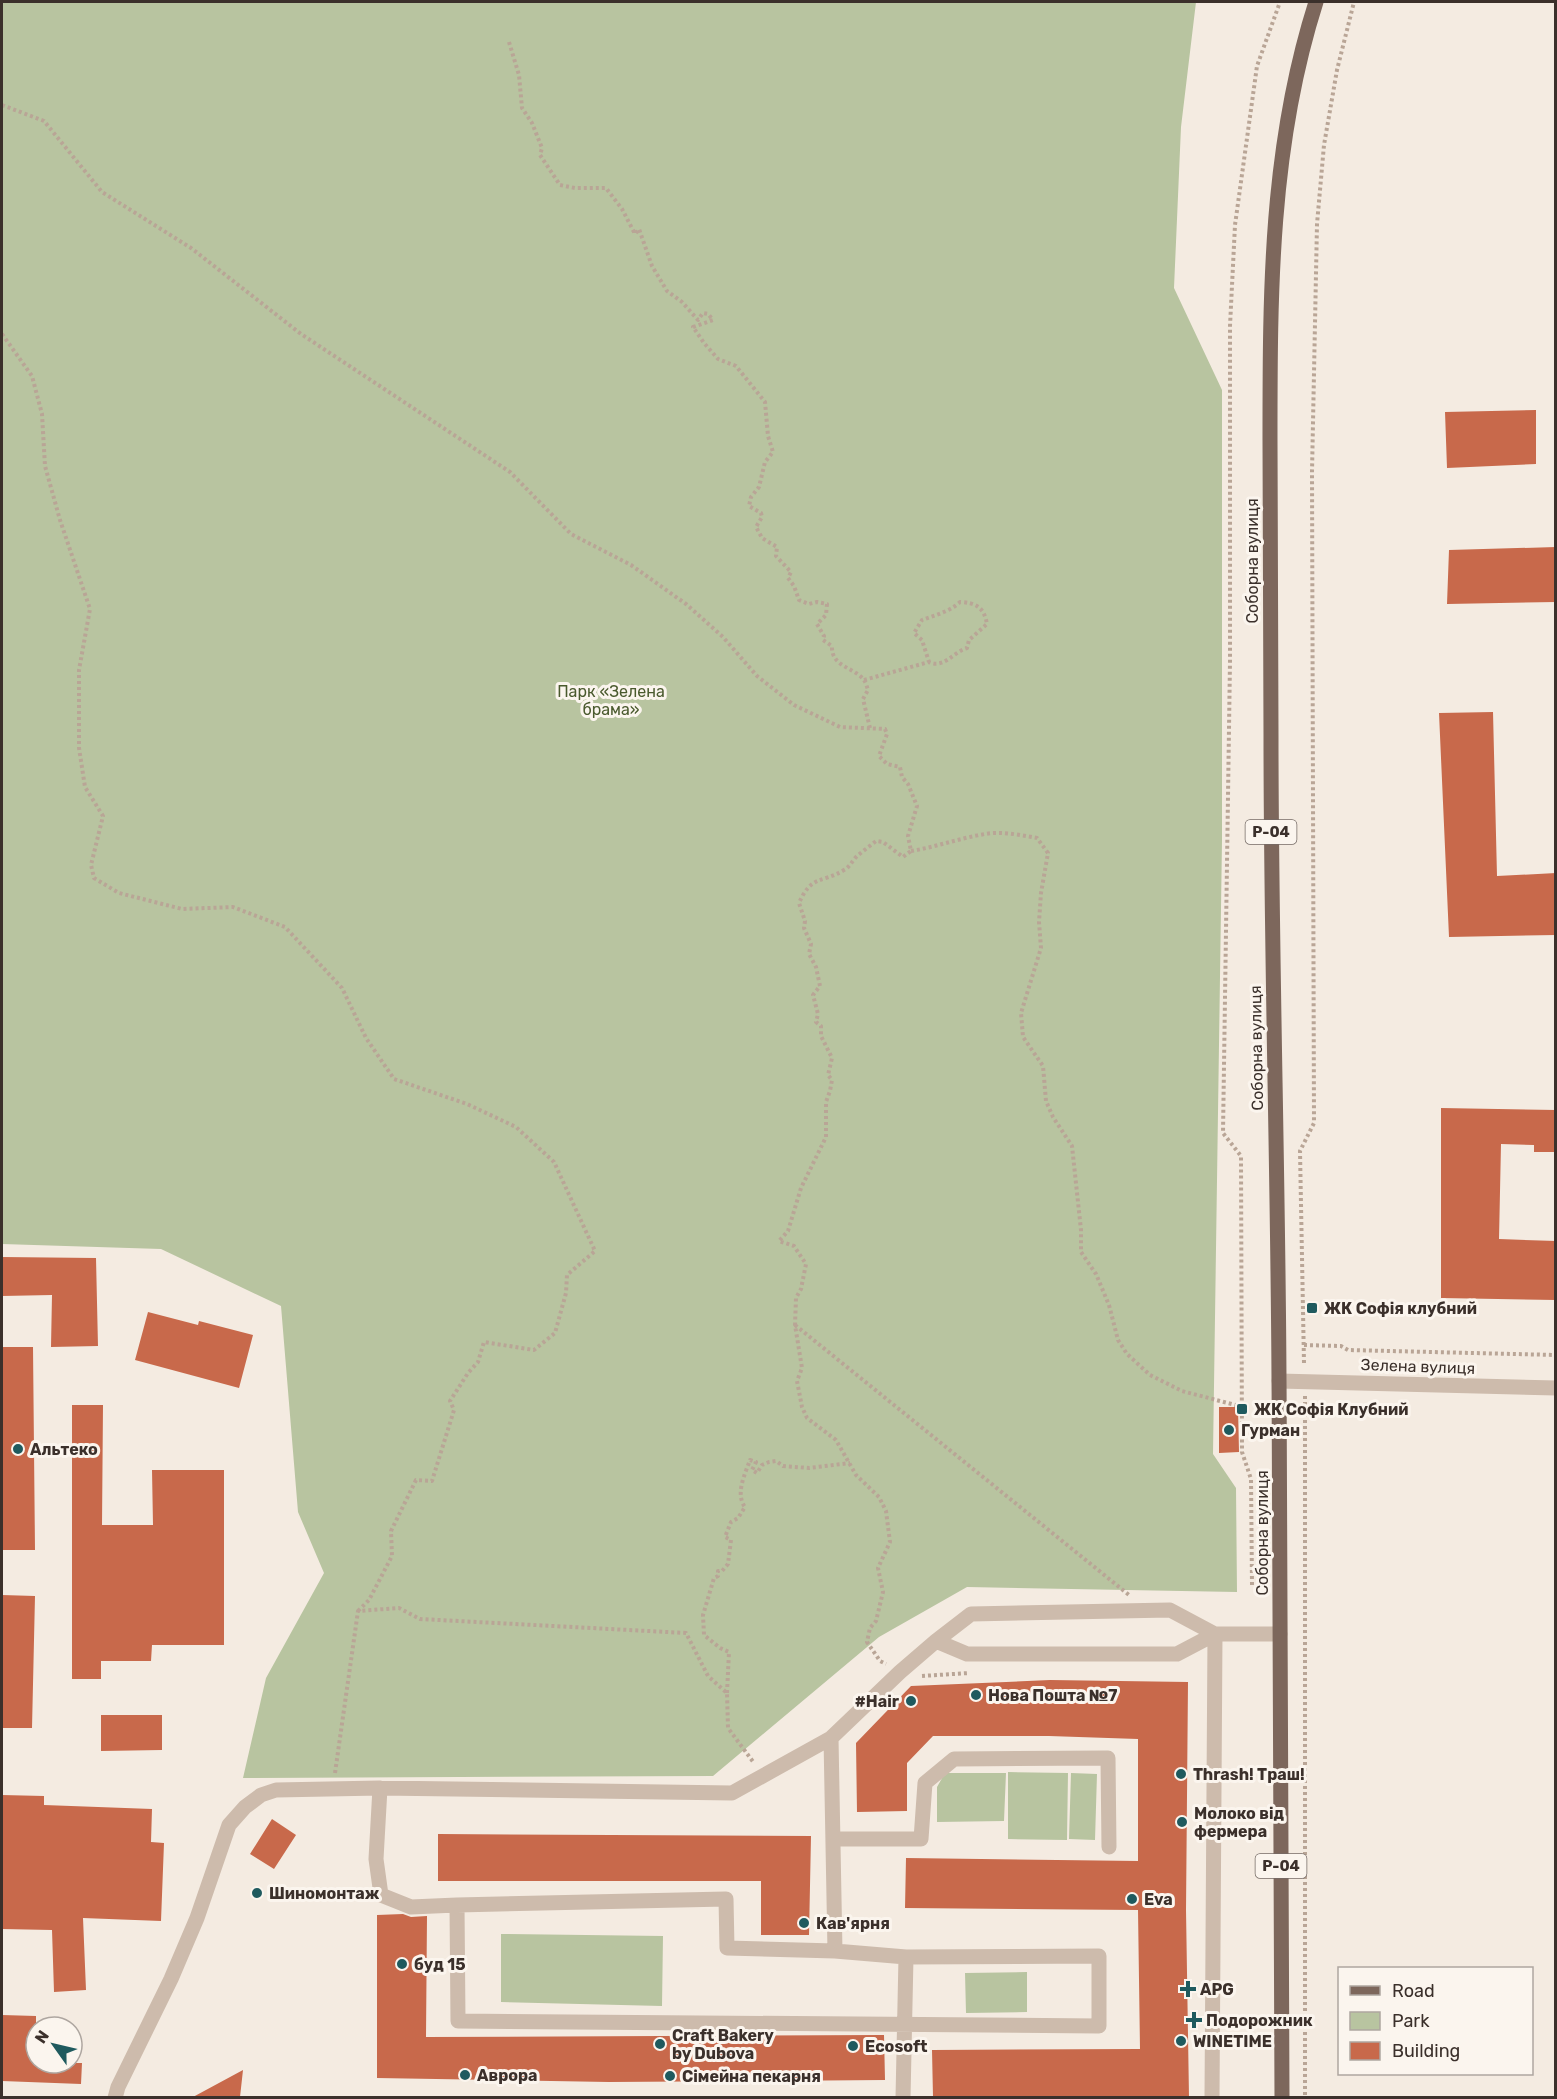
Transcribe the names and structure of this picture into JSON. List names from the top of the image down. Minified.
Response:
{"streets":{"main road":["Соборна вулиця","Р-04"],"street":["Зелена вулиця"]},"crossings":[["Соборна вулиця","Зелена вулиця"]],"parks":["Парк «Зелена брама»"],"places":{"transit":["ЖК Софія клубний","ЖК Софія Клубний"],"other":["Гурман","Альтеко","Нова Пошта №7","#Hair","Thrash! Траш!","Молоко від фермера","Шиномонтаж","Eva","Кав'ярня","буд 15","WINETIME","Craft Bakery by Dubova","Ecosoft","Аврора","Сімейна пекарня"],"health":["APG","Подорожник"]},"legend":["Road","Park","Building"],"north":"top left"}
